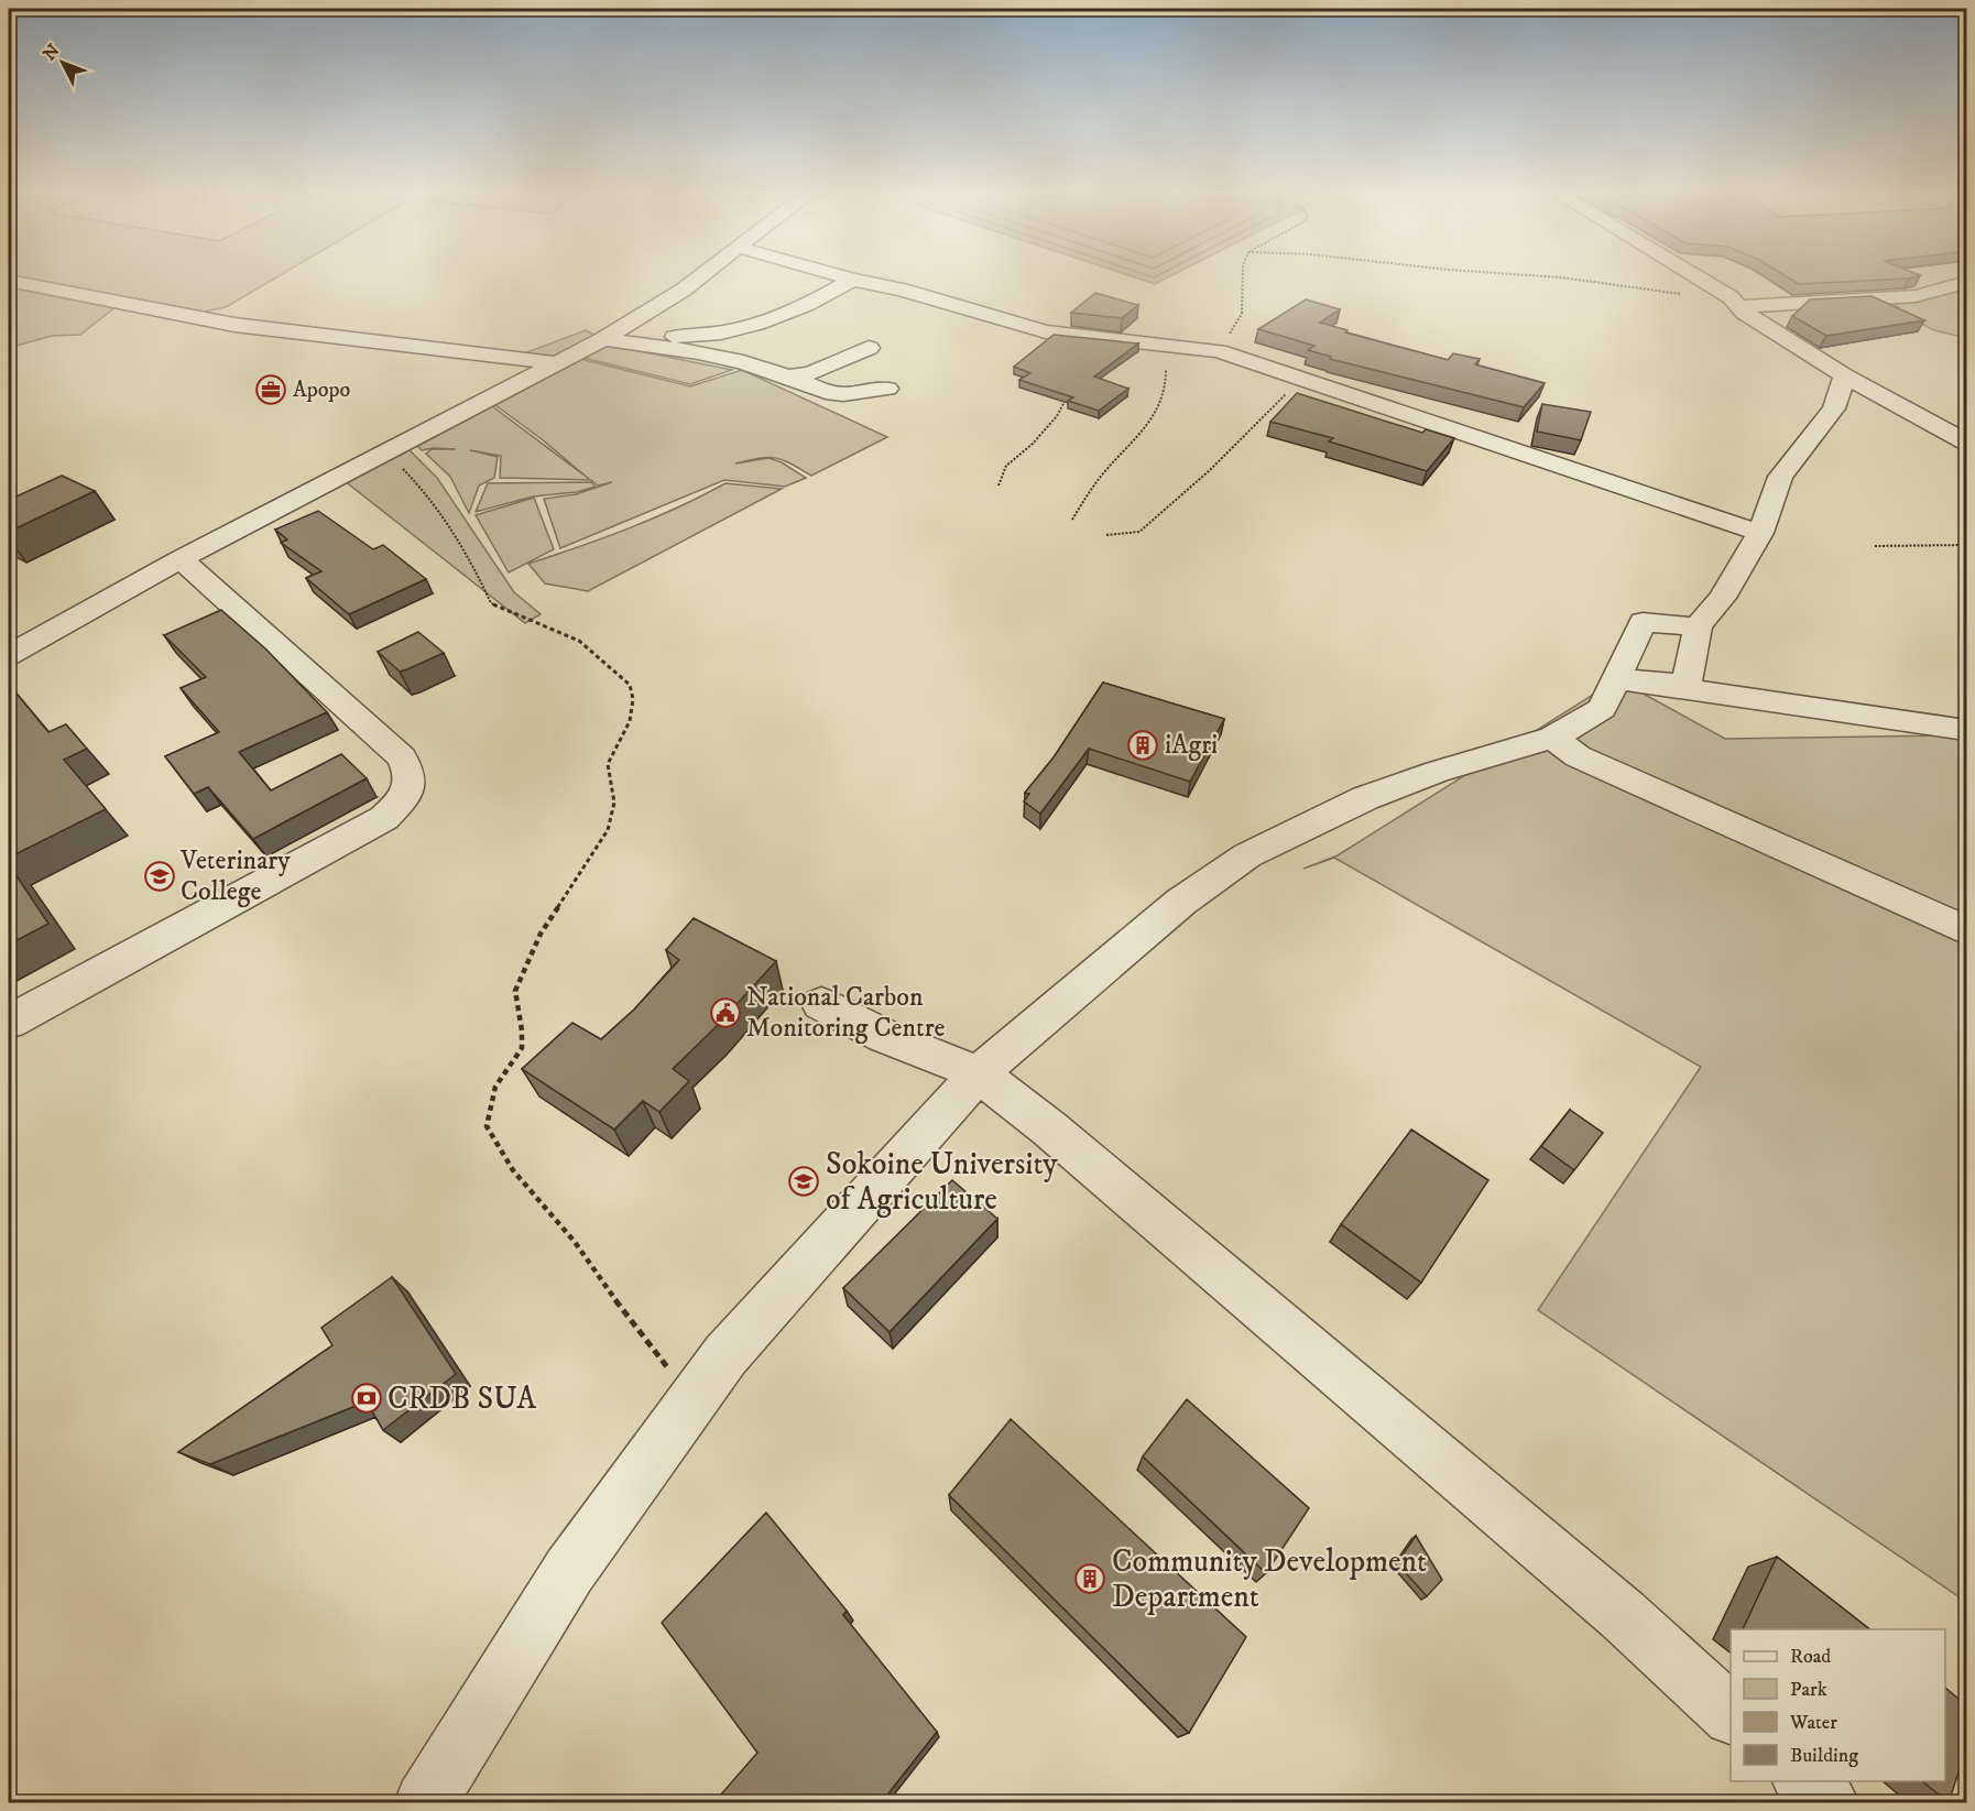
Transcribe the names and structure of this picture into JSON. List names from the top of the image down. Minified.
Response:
{"places":{"office":["Apopo"],"building":["iAgri","Community Development Department"],"school or university":["Veterinary College","Sokoine University of Agriculture"],"public building":["National Carbon Monitoring Centre"],"bank":["CRDB SUA"]},"legend":["Road","Park","Water","Building"],"north":"top left"}
